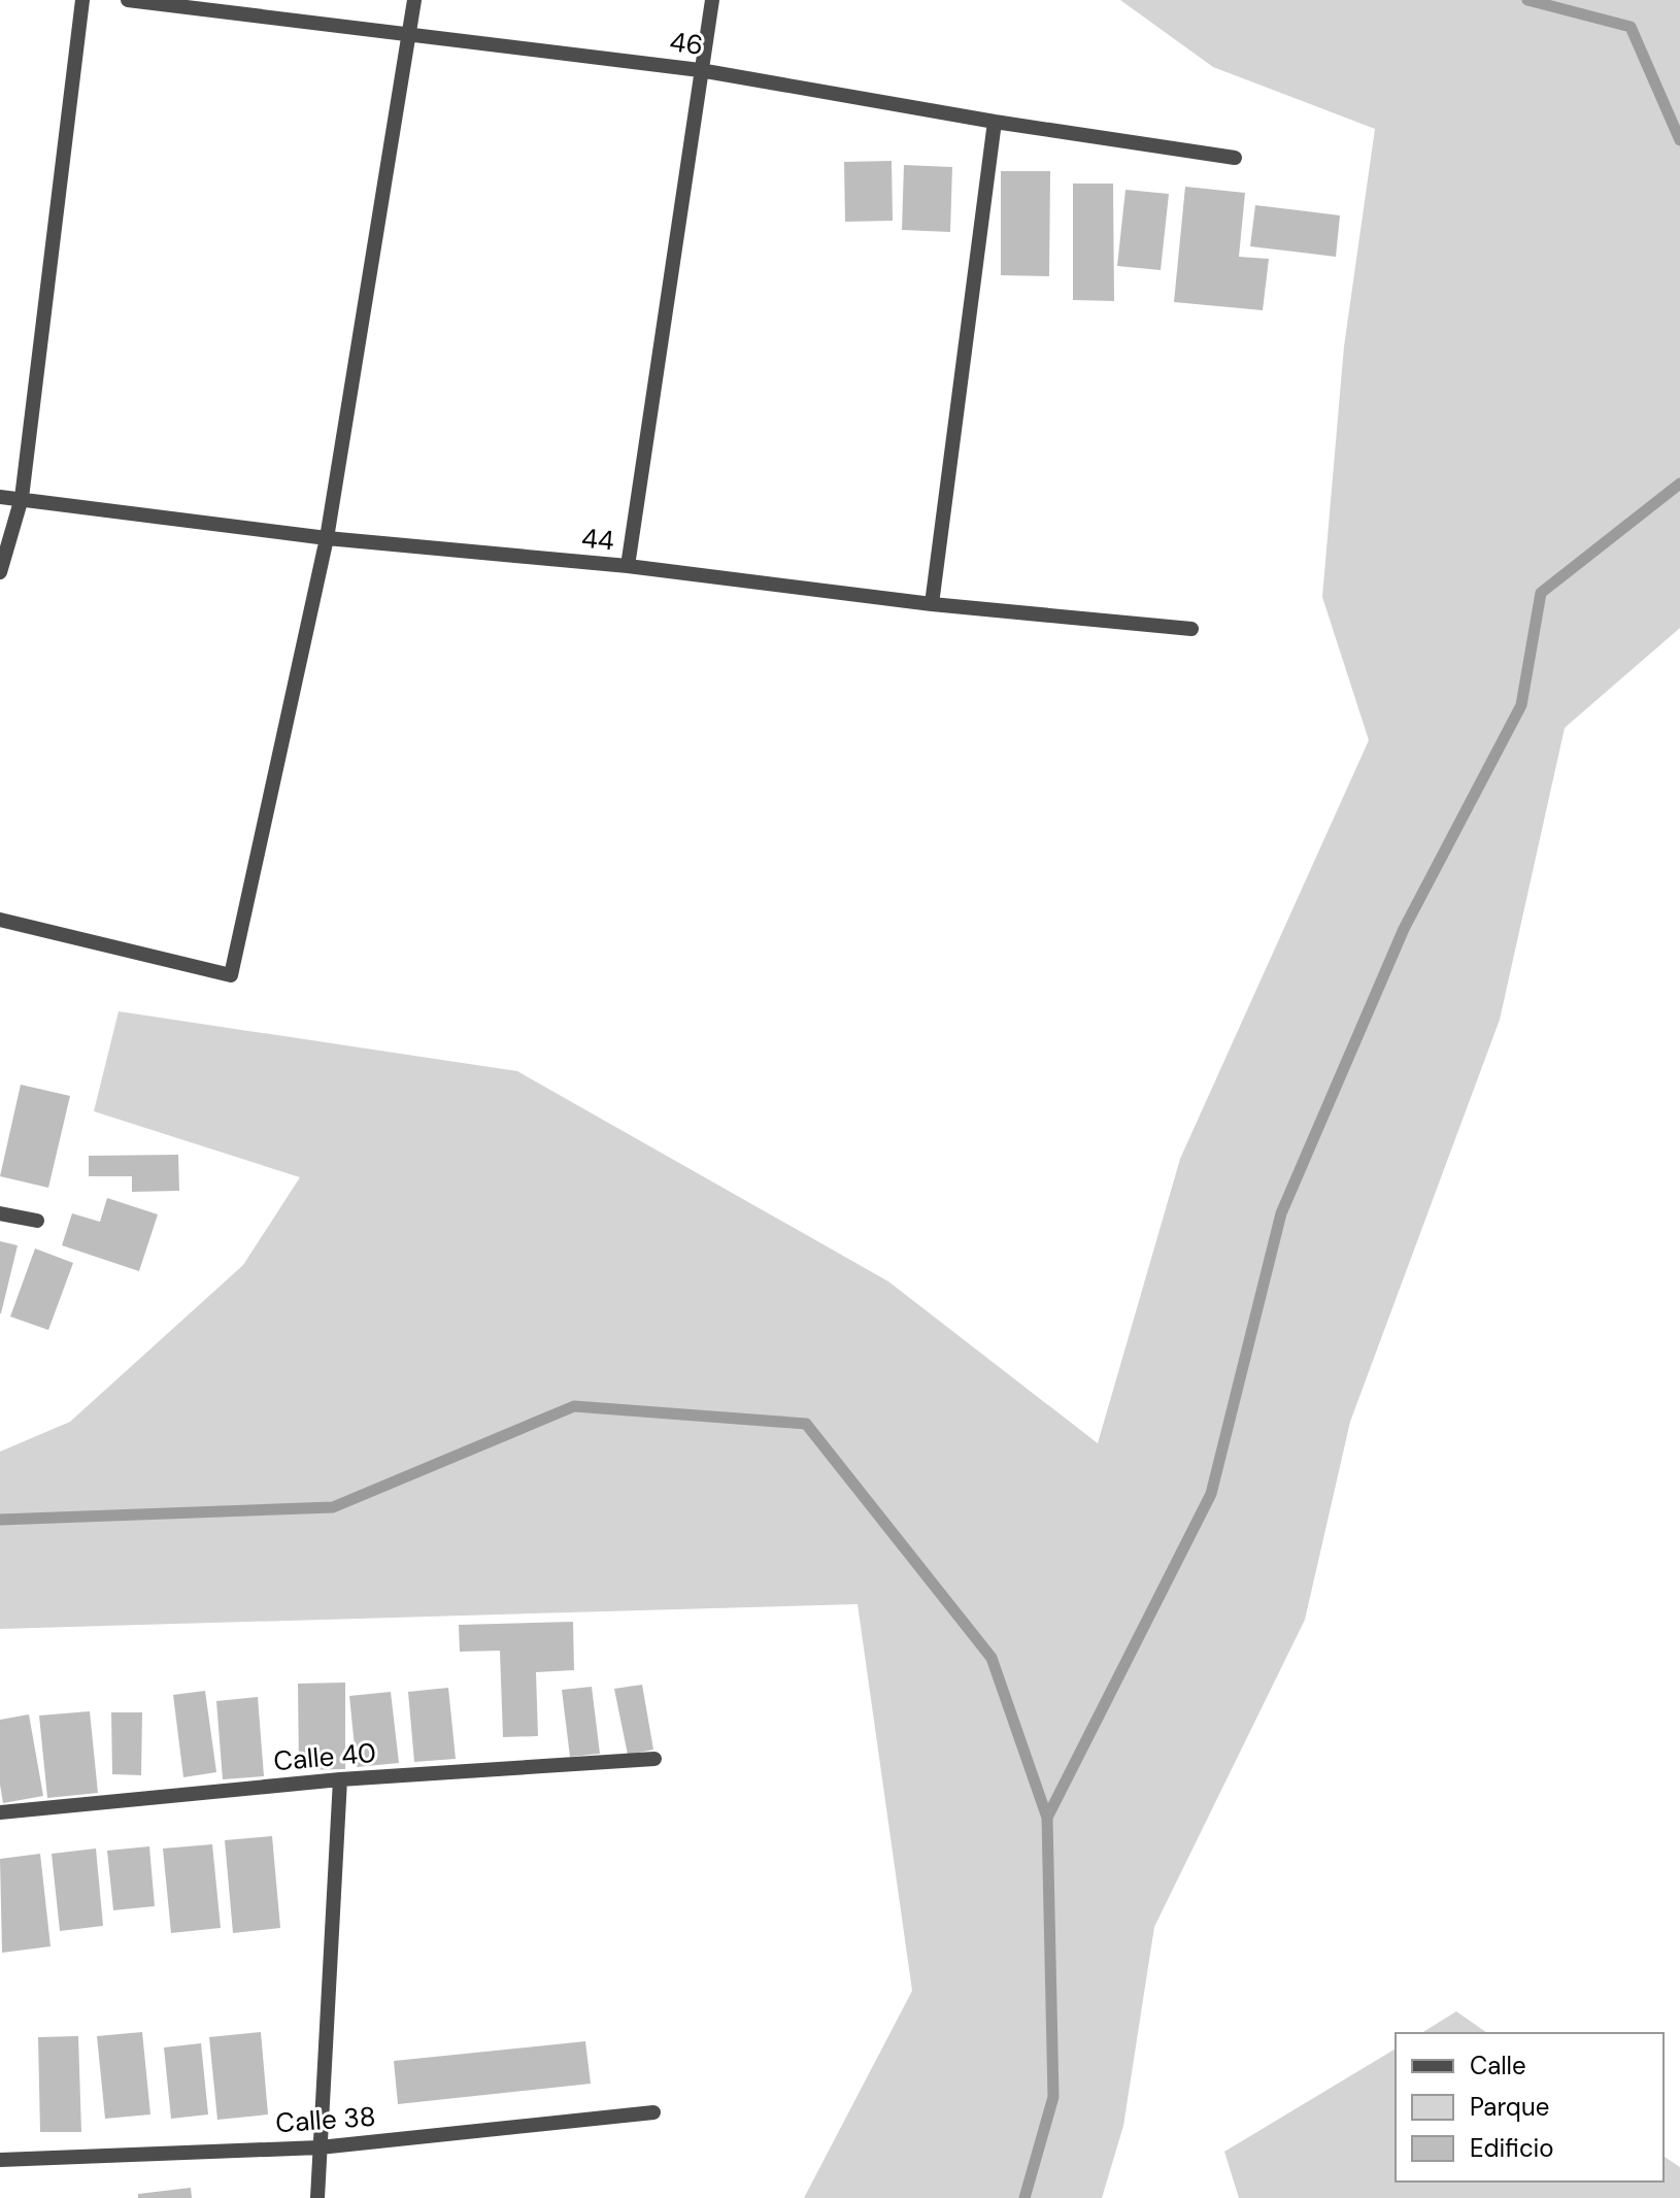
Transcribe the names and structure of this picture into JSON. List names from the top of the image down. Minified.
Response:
{"streets":{"street":["46","44","Calle 40","Calle 38"]},"legend":["Calle","Parque","Edificio"]}
